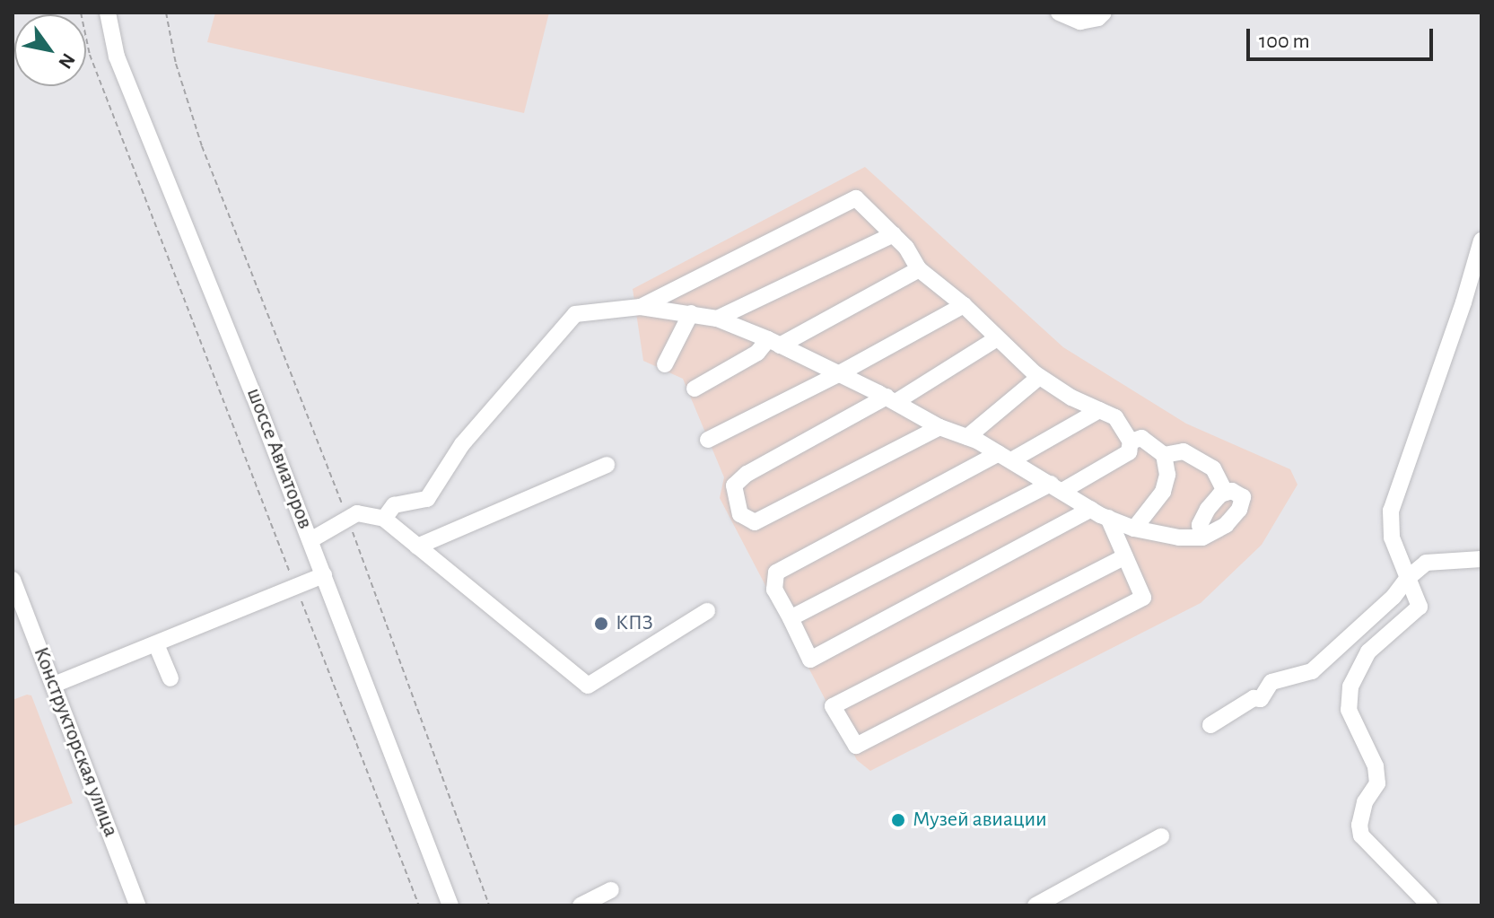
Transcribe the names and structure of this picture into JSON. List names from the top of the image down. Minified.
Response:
{"streets":{"street":["шоссе Авиаторов","Конструкторская улица"]},"places":["КПЗ","Музей авиации"],"scale_bar":"100 m","north":"bottom right"}
